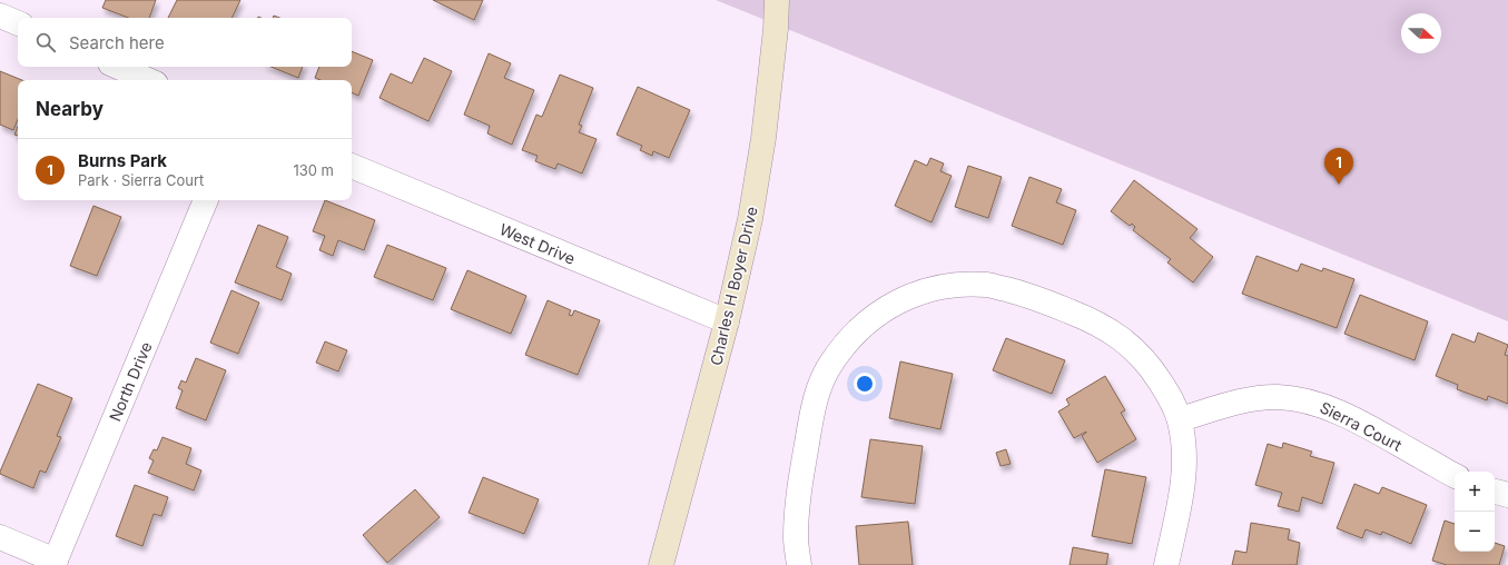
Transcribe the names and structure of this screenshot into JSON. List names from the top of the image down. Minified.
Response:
{"streets":{"street":["West Drive","Charles H Boyer Drive","North Drive","Sierra Court"]},"crossings":[["West Drive","Charles H Boyer Drive"]],"north":"right","page":{"search":"Search here","heading":"Nearby","list":[{"mark":"1","name":"Burns Park","note":"Park · Sierra Court","value":"130 m"}],"pins":"1","map_buttons":["+","−"]}}
